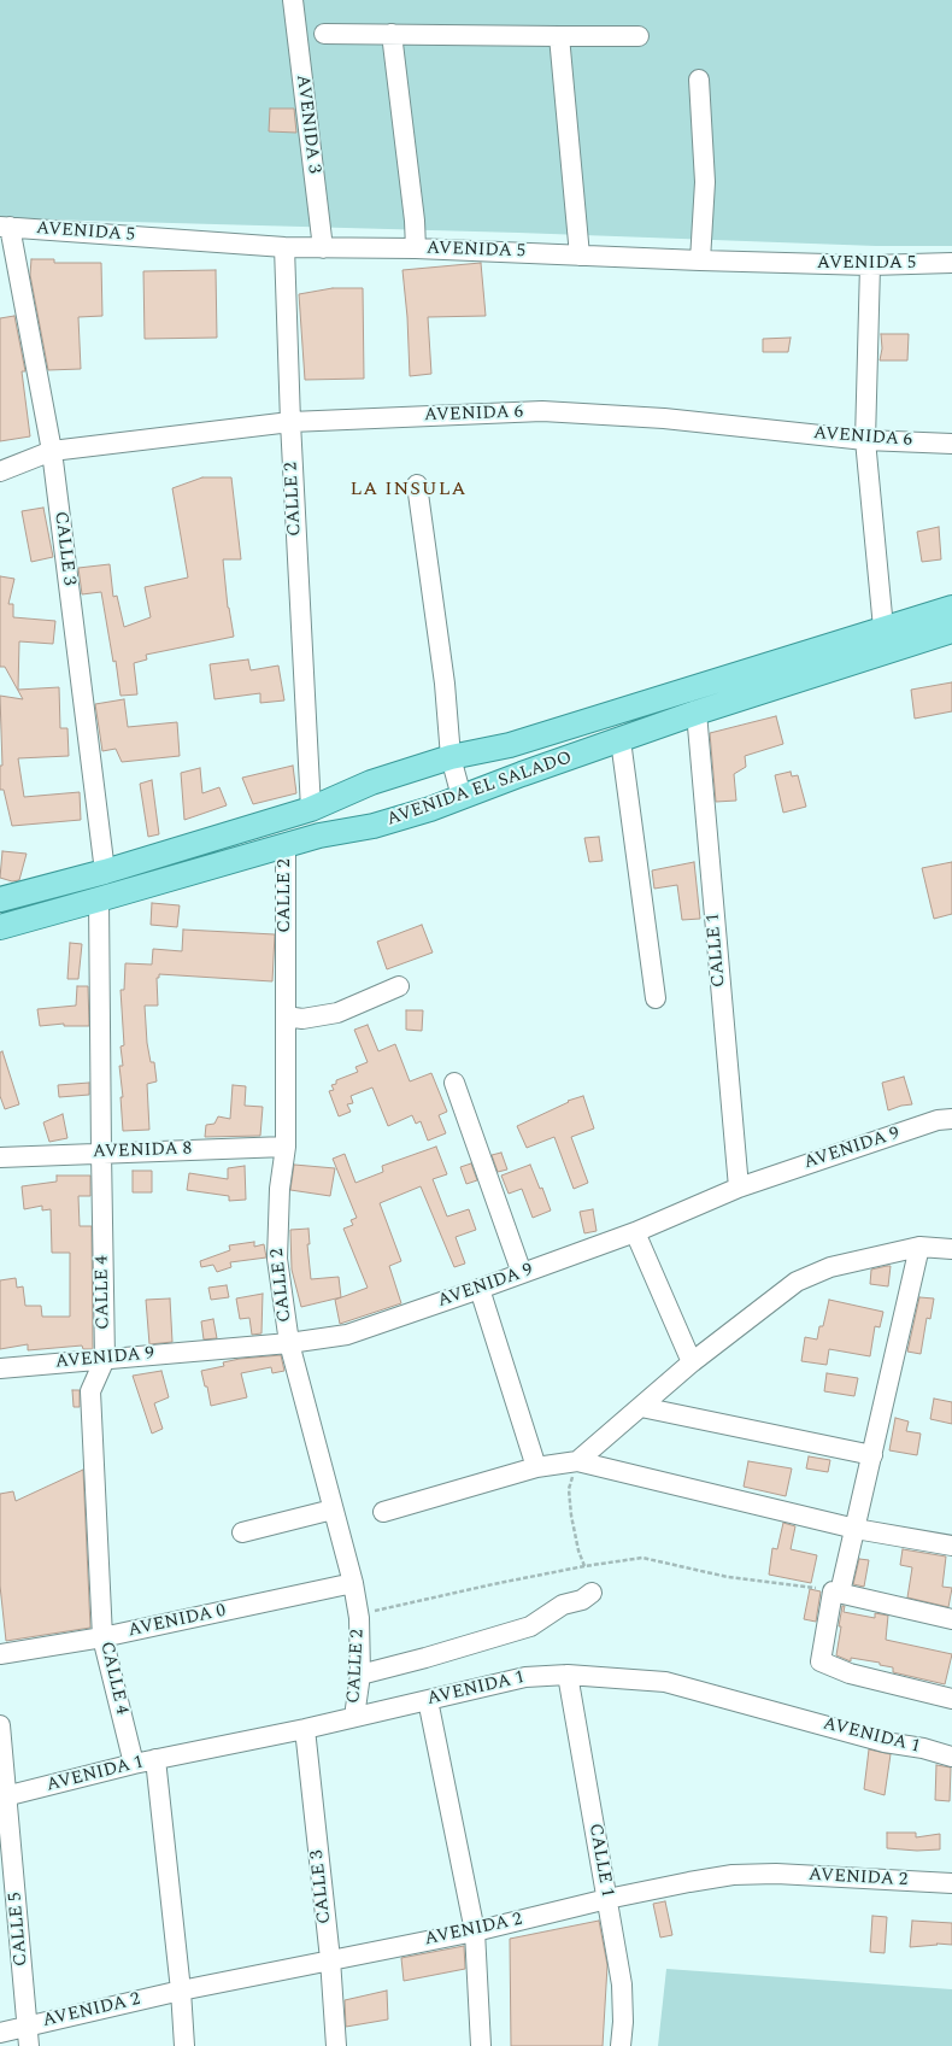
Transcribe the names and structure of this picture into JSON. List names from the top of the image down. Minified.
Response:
{"streets":{"main road":["AVENIDA EL SALADO"],"street":["AVENIDA 3","AVENIDA 5","AVENIDA 6","CALLE 2","CALLE 3","CALLE 1","AVENIDA 9","AVENIDA 8","CALLE 4","AVENIDA 0","AVENIDA 1","AVENIDA 2","CALLE 5"]},"crossings":[["AVENIDA 3","AVENIDA 5"],["AVENIDA 5","CALLE 2"],["AVENIDA 5","CALLE 3"],["AVENIDA 6","CALLE 2"],["AVENIDA 6","CALLE 3"],["CALLE 2","AVENIDA EL SALADO"],["CALLE 2","AVENIDA 9"],["CALLE 2","AVENIDA 8"],["CALLE 2","AVENIDA 0"],["CALLE 2","AVENIDA 1"],["CALLE 3","AVENIDA EL SALADO"],["CALLE 3","AVENIDA 1"],["CALLE 3","AVENIDA 2"],["AVENIDA EL SALADO","CALLE 1"],["AVENIDA EL SALADO","CALLE 4"],["CALLE 1","AVENIDA 9"],["CALLE 1","AVENIDA 1"],["CALLE 1","AVENIDA 2"],["AVENIDA 9","CALLE 4"],["AVENIDA 8","CALLE 4"],["CALLE 4","AVENIDA 0"],["CALLE 4","AVENIDA 1"],["AVENIDA 1","CALLE 5"],["AVENIDA 2","CALLE 5"]],"districts":["LA INSULA"]}
